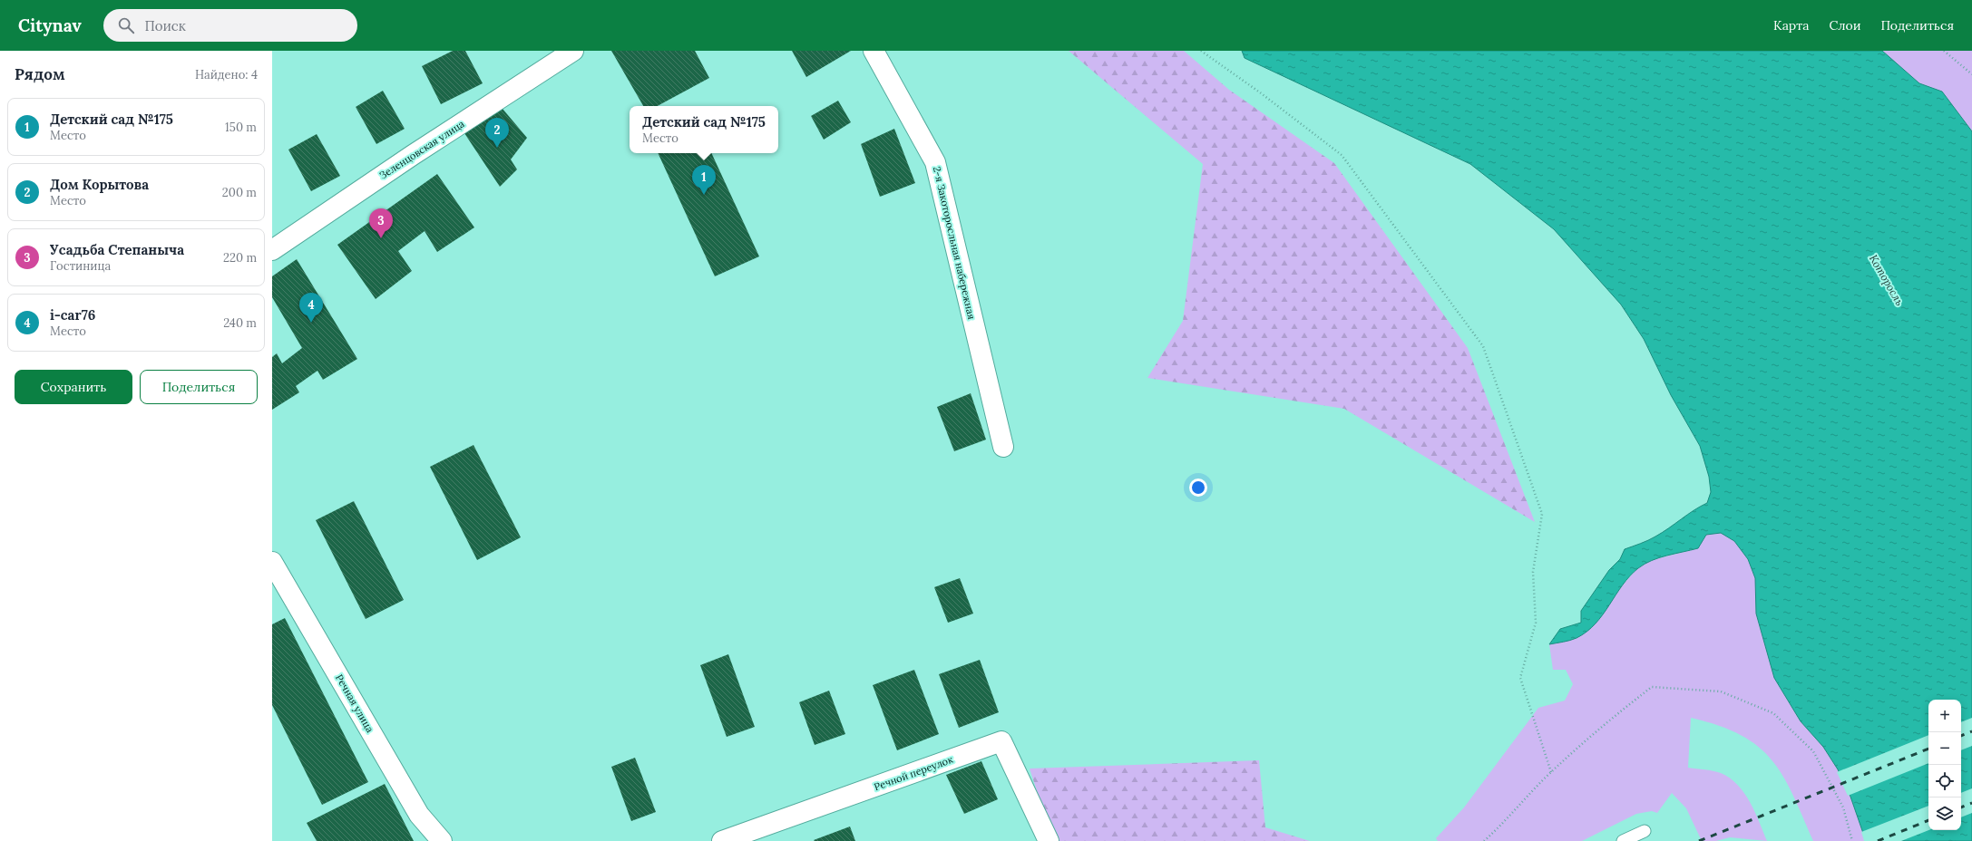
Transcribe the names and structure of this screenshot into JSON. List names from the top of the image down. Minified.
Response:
{"streets":{"street":["Зеленцовская улица","2-я Закоторосльная набережная","Речная улица","Речной переулок"]},"water":["Которосль"],"page":{"header":"Citynav","search":"Поиск","nav":["Карта","Слои","Поделиться"],"heading":["Рядом","Найдено: 4"],"list":[{"mark":"1","name":"Детский сад №175","note":"Место","value":"150 m"},{"mark":"2","name":"Дом Корытова","note":"Место","value":"200 m"},{"mark":"3","name":"Усадьба Степаныча","note":"Гостиница","value":"220 m"},{"mark":"4","name":"i-car76","note":"Место","value":"240 m"}],"popup":["Детский сад №175","Место"],"pins":["2","1","3","4"],"buttons":["Сохранить","Поделиться"],"map_buttons":["+","−"]}}
